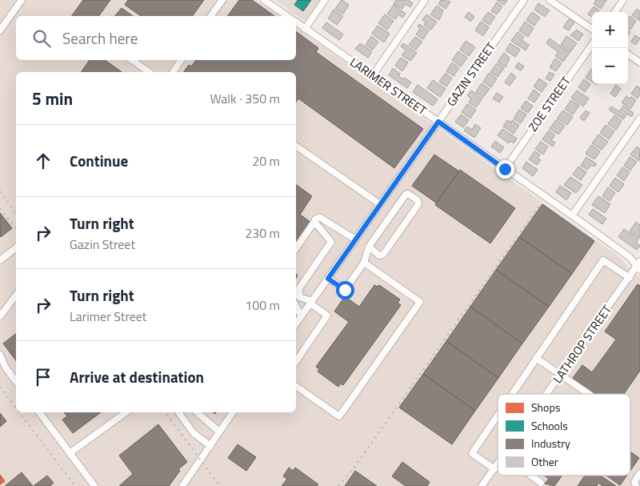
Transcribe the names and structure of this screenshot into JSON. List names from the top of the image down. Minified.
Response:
{"streets":{"street":["GAZIN STREET","LARIMER STREET","ZOE STREET","LATHROP STREET"]},"crossings":[["GAZIN STREET","LARIMER STREET"],["LARIMER STREET","ZOE STREET"],["LARIMER STREET","LATHROP STREET"]],"legend":["Shops","Schools","Industry","Other"],"page":{"map_buttons":["+","−"],"search":"Search here","heading":["5 min","Walk · 350 m"],"list":[["Continue","20 m"],["Turn right","Gazin Street","230 m"],["Turn right","Larimer Street","100 m"],"Arrive at destination"]}}
